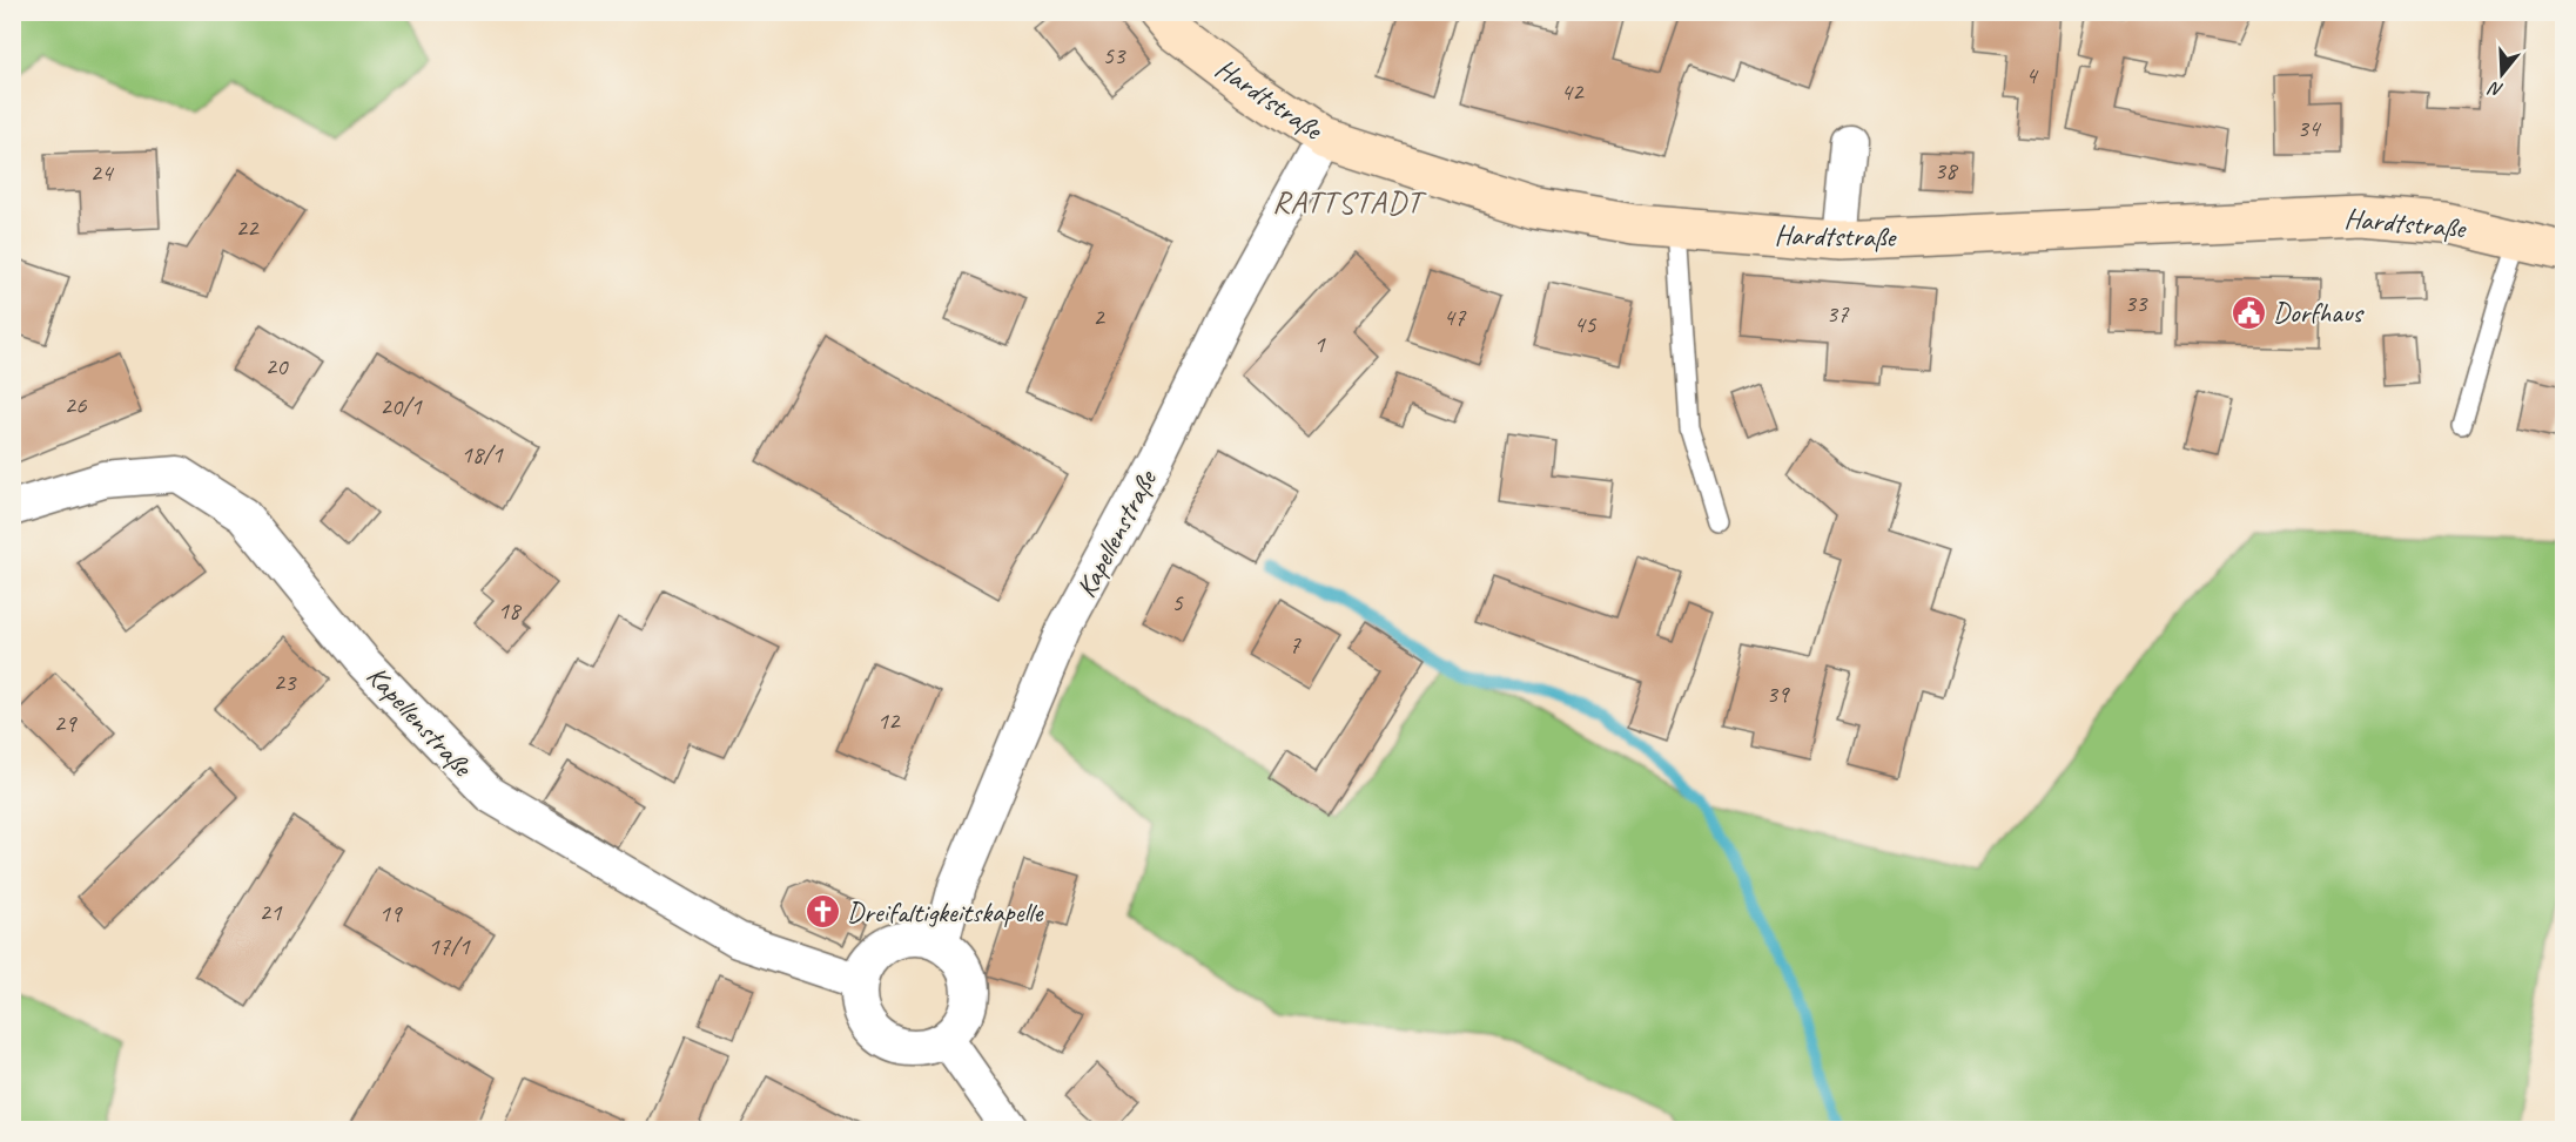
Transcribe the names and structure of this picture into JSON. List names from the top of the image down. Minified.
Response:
{"streets":{"street":["Hardtstraße","Kapellenstraße"]},"crossings":[["Hardtstraße","Kapellenstraße"]],"districts":["RATTSTADT"],"places":{"public building":["Dorfhaus"],"church":["Dreifaltigkeitskapelle"]},"house_numbers":["53","4","42","34","38","24","22","33","37","2","47","45","1","20","26","20/1","18/1","5","18","7","23","39","12","29","21","19","17/1"],"north":"bottom"}
